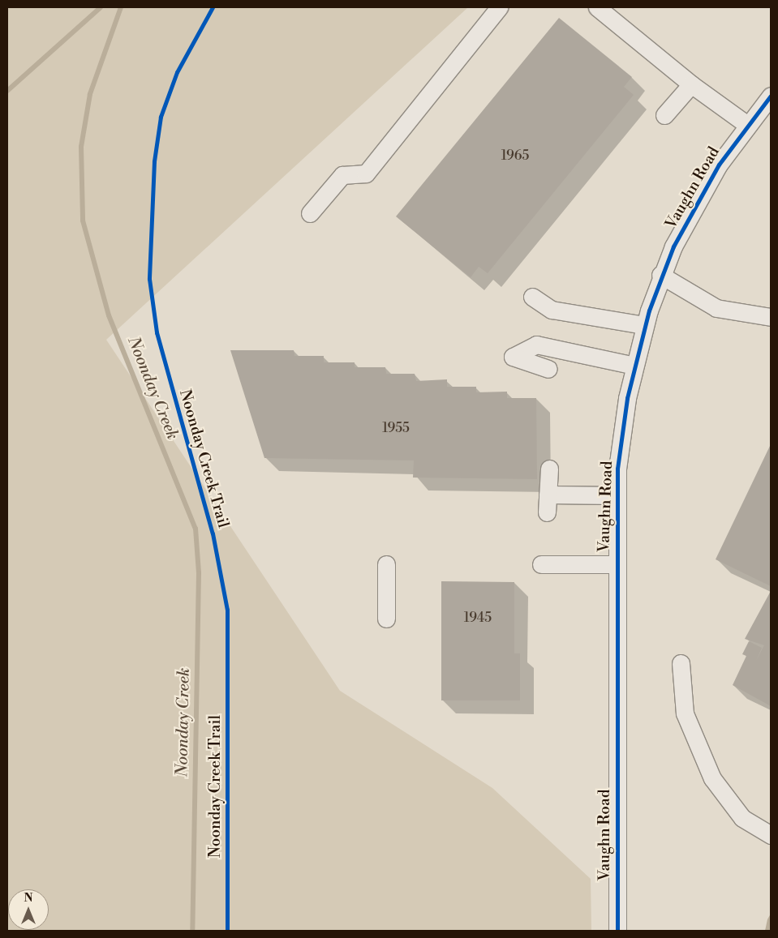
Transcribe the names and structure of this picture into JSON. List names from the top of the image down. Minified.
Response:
{"streets":{"street":["Vaughn Road"],"cycle path":["Noonday Creek Trail"]},"water":["Noonday Creek"],"house_numbers":["1965","1955","1945"],"north":"top"}
